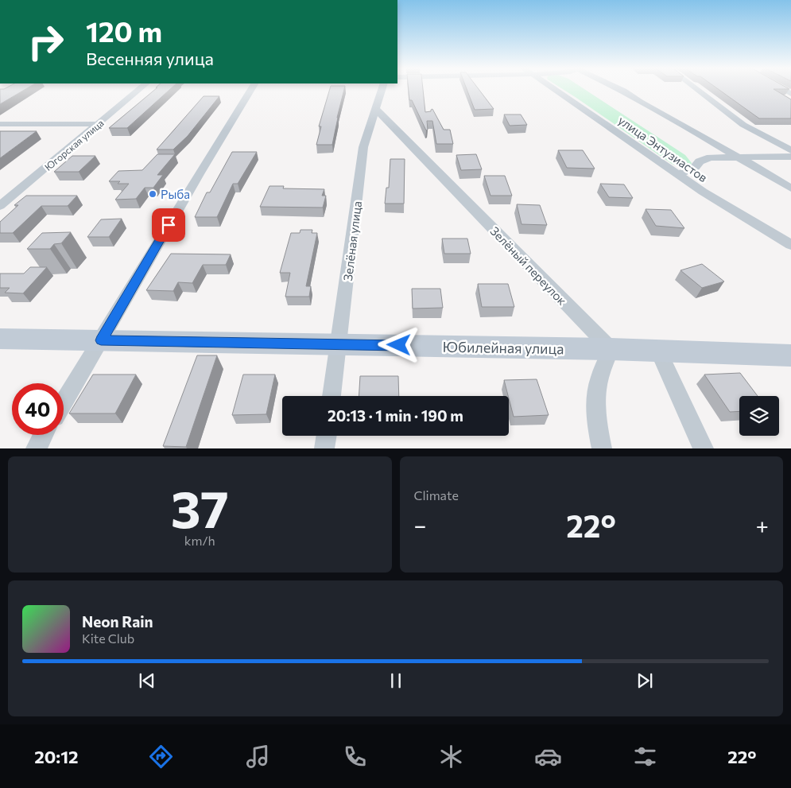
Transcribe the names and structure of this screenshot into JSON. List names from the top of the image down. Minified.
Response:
{"streets":{"street":["Югорская улица","улица Энтузиастов","Зелёная улица","Зелёный переулок","Юбилейная улица"]},"crossings":[["Зелёная улица","Зелёный переулок"],["Зелёная улица","Юбилейная улица"],["Зелёный переулок","Юбилейная улица"]],"places":["Рыба"],"page":{"turn":["120 m","Весенняя улица"],"limit":"40","trip":"20:13 · 1 min · 190 m","tile":[["37","km/h"],"Climate"],"heat":["−","22°","+"],"song":["Neon Rain","Kite Club"],"tabs":["20:12","22°"]}}
